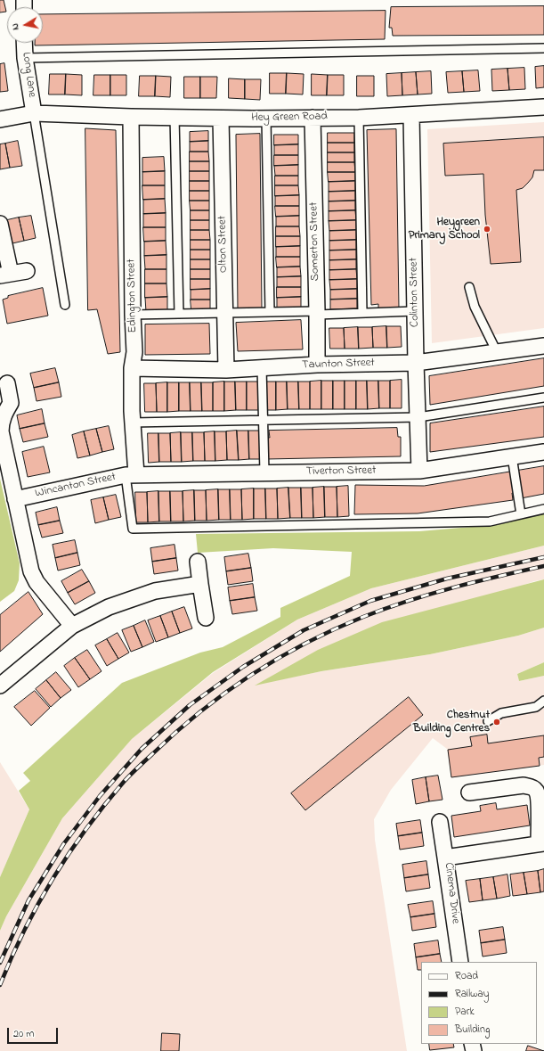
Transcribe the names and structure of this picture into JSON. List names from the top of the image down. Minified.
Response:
{"streets":{"street":["Long Lane","Hey Green Road","Somerton Street","Olton Street","Colinton Street","Edington Street","Taunton Street","Tiverton Street","Wincanton Street","Cinema Drive"]},"crossings":[["Long Lane","Hey Green Road"],["Hey Green Road","Somerton Street"],["Hey Green Road","Olton Street"],["Hey Green Road","Colinton Street"],["Hey Green Road","Edington Street"],["Somerton Street","Taunton Street"],["Olton Street","Taunton Street"],["Colinton Street","Taunton Street"],["Colinton Street","Tiverton Street"],["Edington Street","Taunton Street"],["Edington Street","Tiverton Street"],["Edington Street","Wincanton Street"],["Tiverton Street","Wincanton Street"]],"places":["Heygreen Primary School","Chestnut Building Centres"],"legend":["Road","Railway","Park","Building"],"scale_bar":"20 m","north":"left"}
